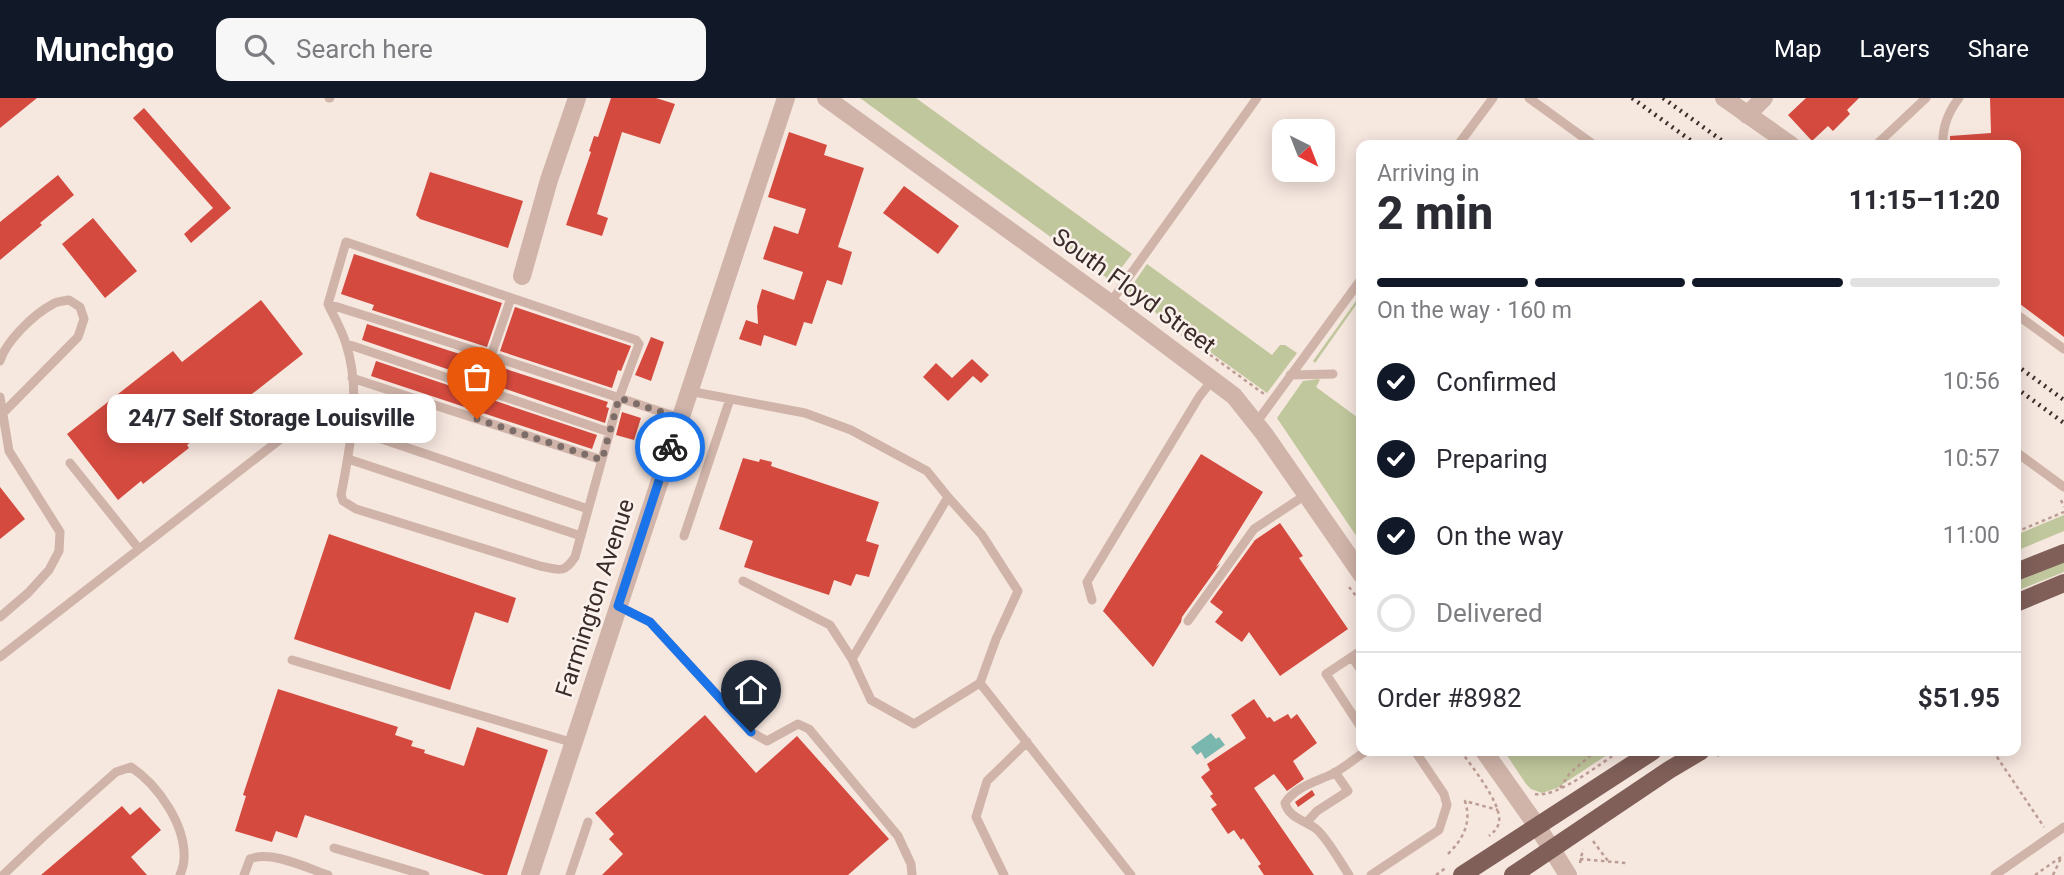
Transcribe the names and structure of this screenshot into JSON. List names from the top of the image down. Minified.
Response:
{"streets":{"street":["South Floyd Street","Farmington Avenue"]},"places":["24/7 Self Storage Louisville"],"north":"bottom right","page":{"header":"Munchgo","search":"Search here","nav":["Map","Layers","Share"],"heading":["2 min","Arriving in","11:15–11:20"],"panel":["Order #8982","$51.95"],"bar":"On the way · 160 m","list":[["Confirmed","10:56"],["Preparing","10:57"],["On the way","11:00"],"Delivered"],"bubble":"24/7 Self Storage Louisville"}}
